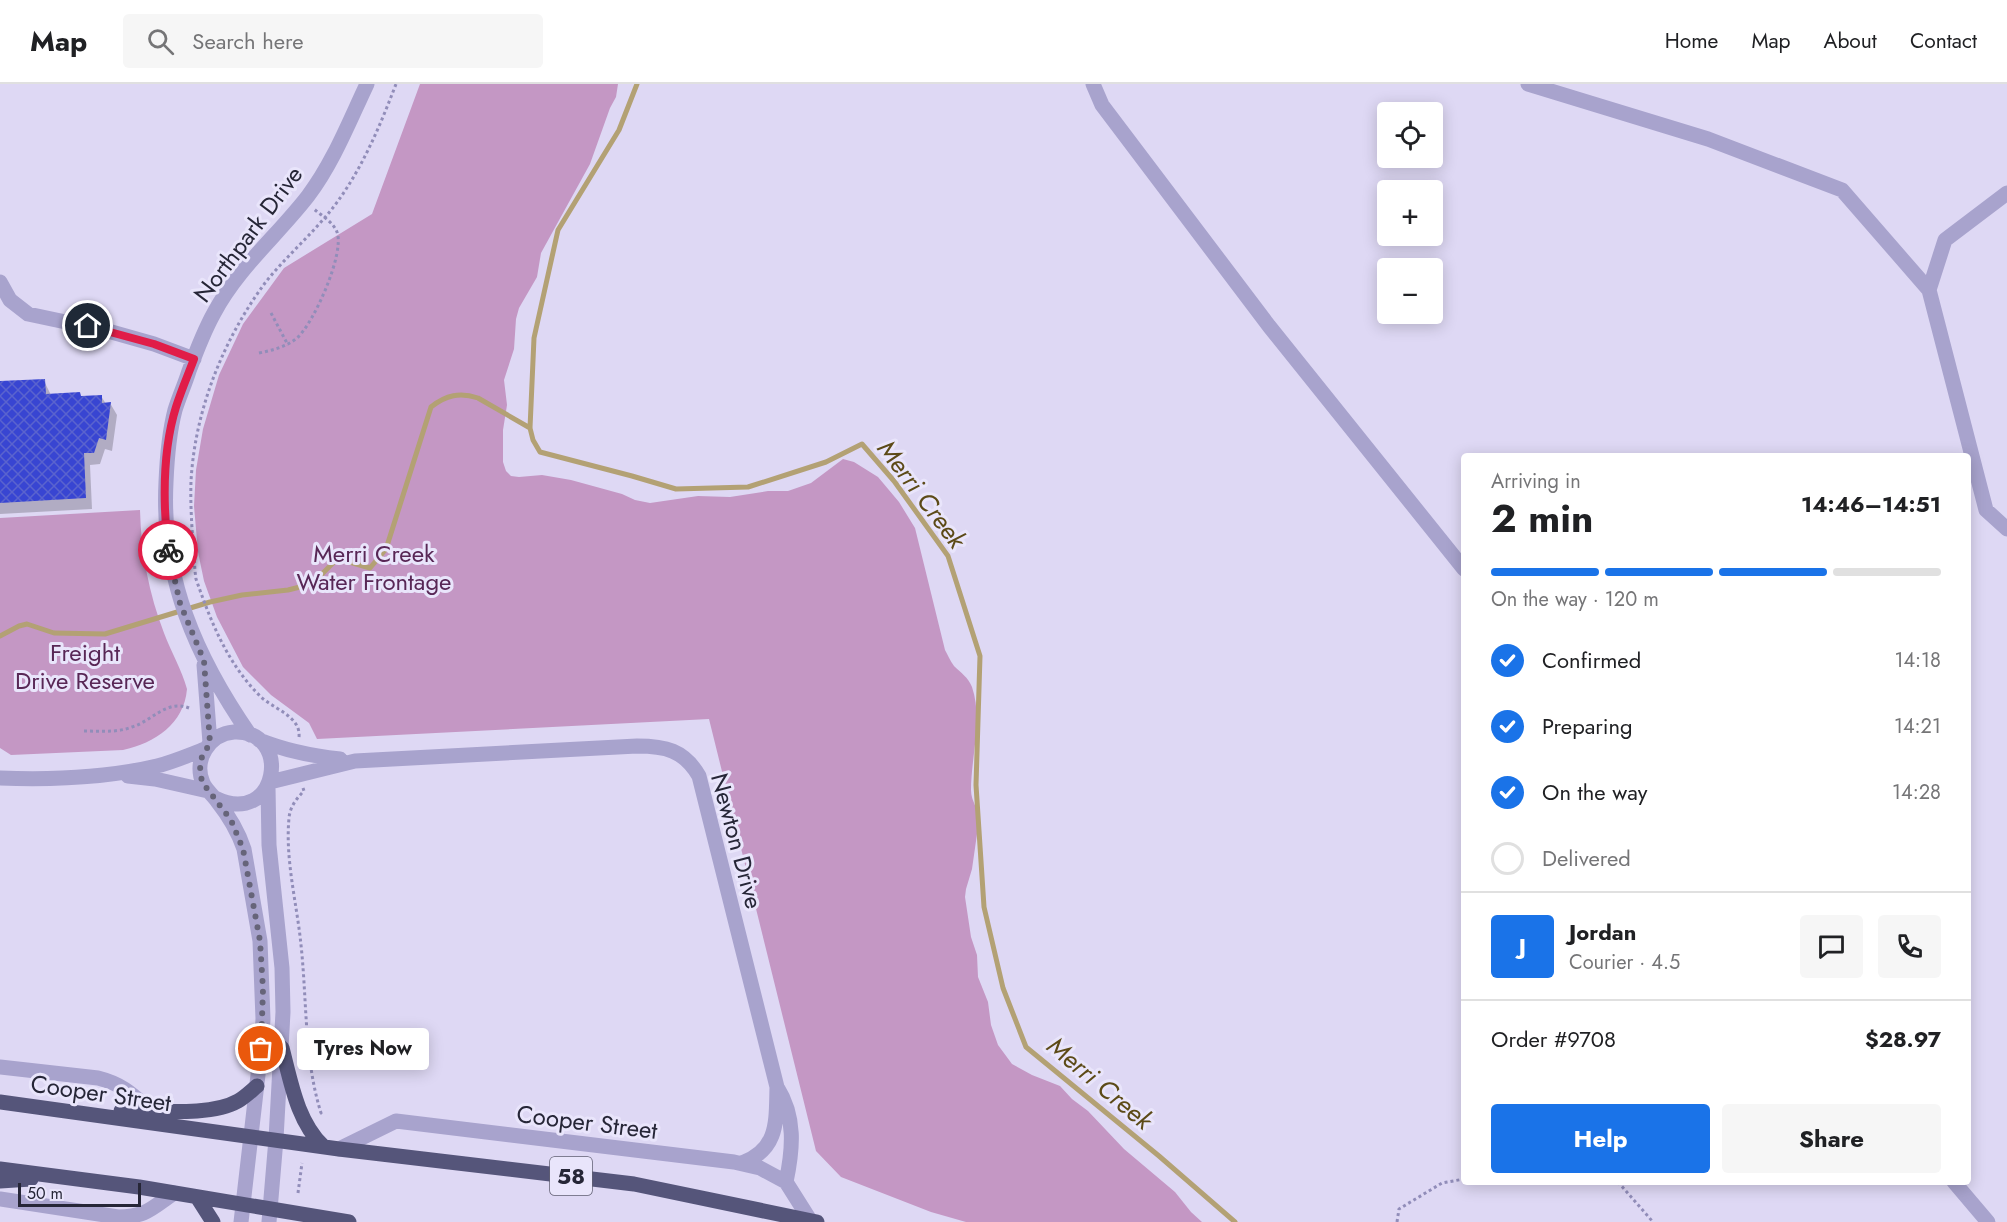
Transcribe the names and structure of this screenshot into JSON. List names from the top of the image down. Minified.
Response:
{"streets":{"main road":["Cooper Street","58"],"street":["Northpark Drive","Newton Drive"]},"crossings":[["Northpark Drive","Newton Drive"],["Newton Drive","Cooper Street"]],"water":["Merri Creek"],"parks":["Merri Creek Water Frontage","Freight Drive Reserve"],"places":["Tyres Now"],"scale_bar":"50 m","page":{"header":"Map","search":"Search here","nav":["Home","Map","About","Contact"],"map_buttons":["+","−"],"heading":["2 min","Arriving in","14:46–14:51"],"panel":["Jordan","Courier · 4.5","Order #9708","$28.97"],"bar":"On the way · 120 m","list":[["Confirmed","14:18"],["Preparing","14:21"],["On the way","14:28"],"Delivered"],"round":"J","bubble":"Tyres Now","buttons":["Help","Share"],"scale":"50 m"}}
